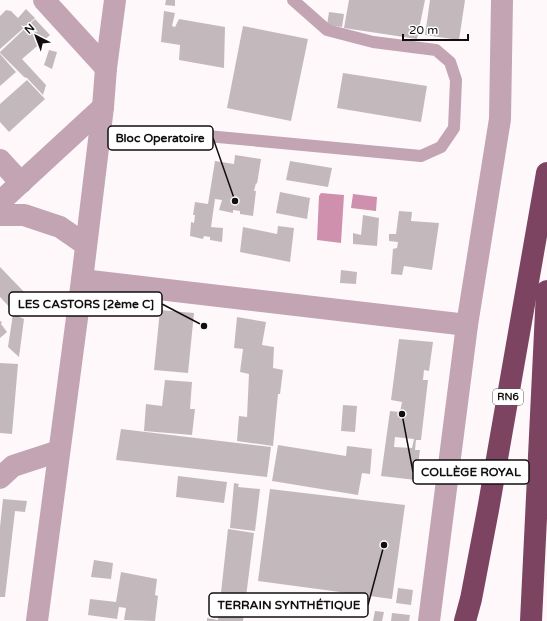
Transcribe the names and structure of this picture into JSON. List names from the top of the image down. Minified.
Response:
{"streets":{"highway":["RN6"]},"places":["Bloc Operatoire","LES CASTORS [2ème C]","COLLÈGE ROYAL","TERRAIN SYNTHÉTIQUE"],"scale_bar":"20 m","north":"top left"}
